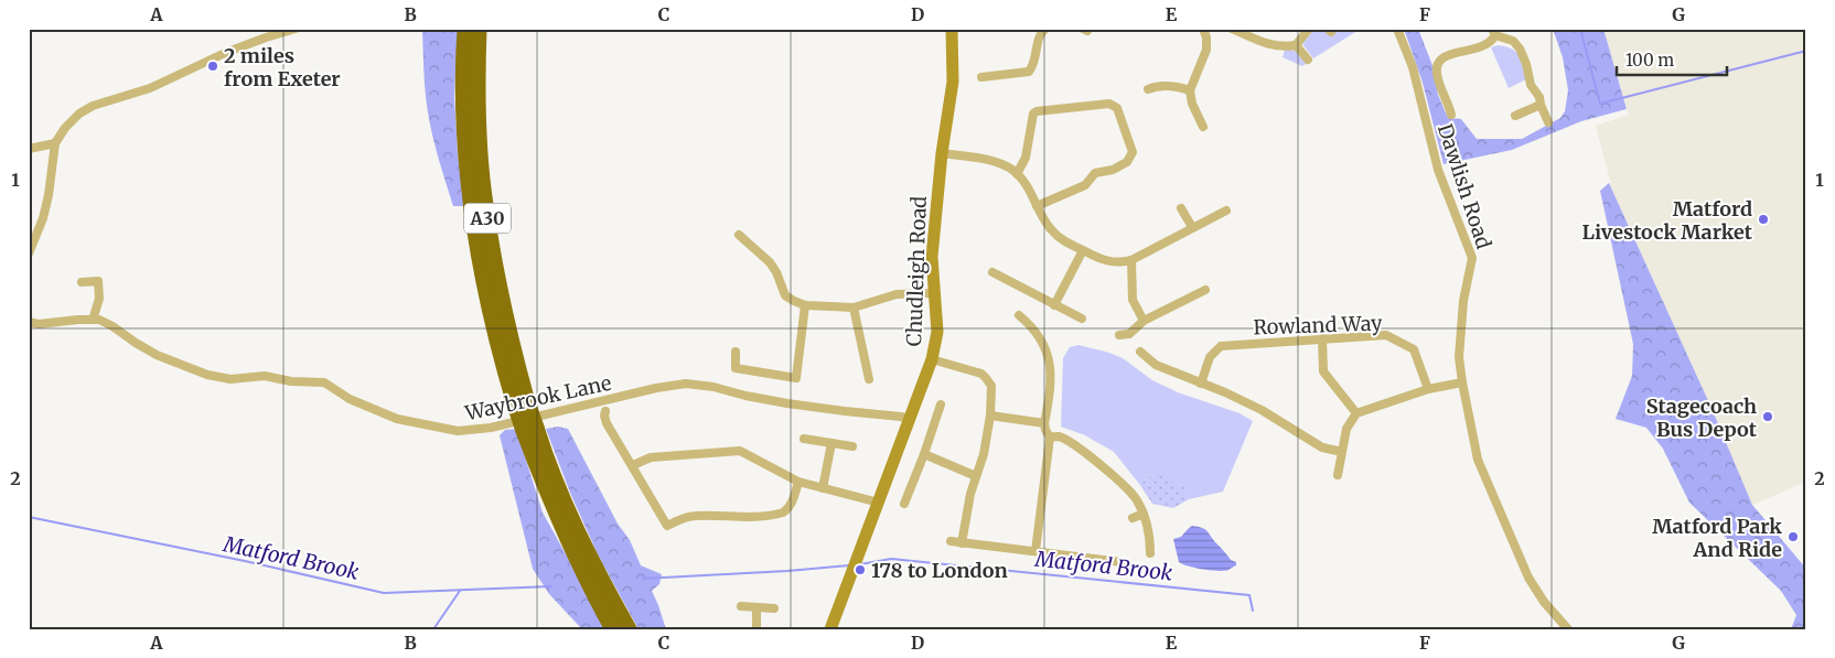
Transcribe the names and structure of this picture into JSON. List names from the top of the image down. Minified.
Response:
{"streets":{"highway":["A30"],"street":["Dawlish Road","Chudleigh Road","Rowland Way","Waybrook Lane"]},"crossings":[["Chudleigh Road","Waybrook Lane"]],"water":["Matford Brook"],"places":["2 miles from Exeter","Matford Livestock Market","Stagecoach Bus Depot","Matford Park And Ride","178 to London"],"scale_bar":"100 m","grid":{"columns":["A","B","C","D","E","F","G"],"rows":["1","2"]}}
